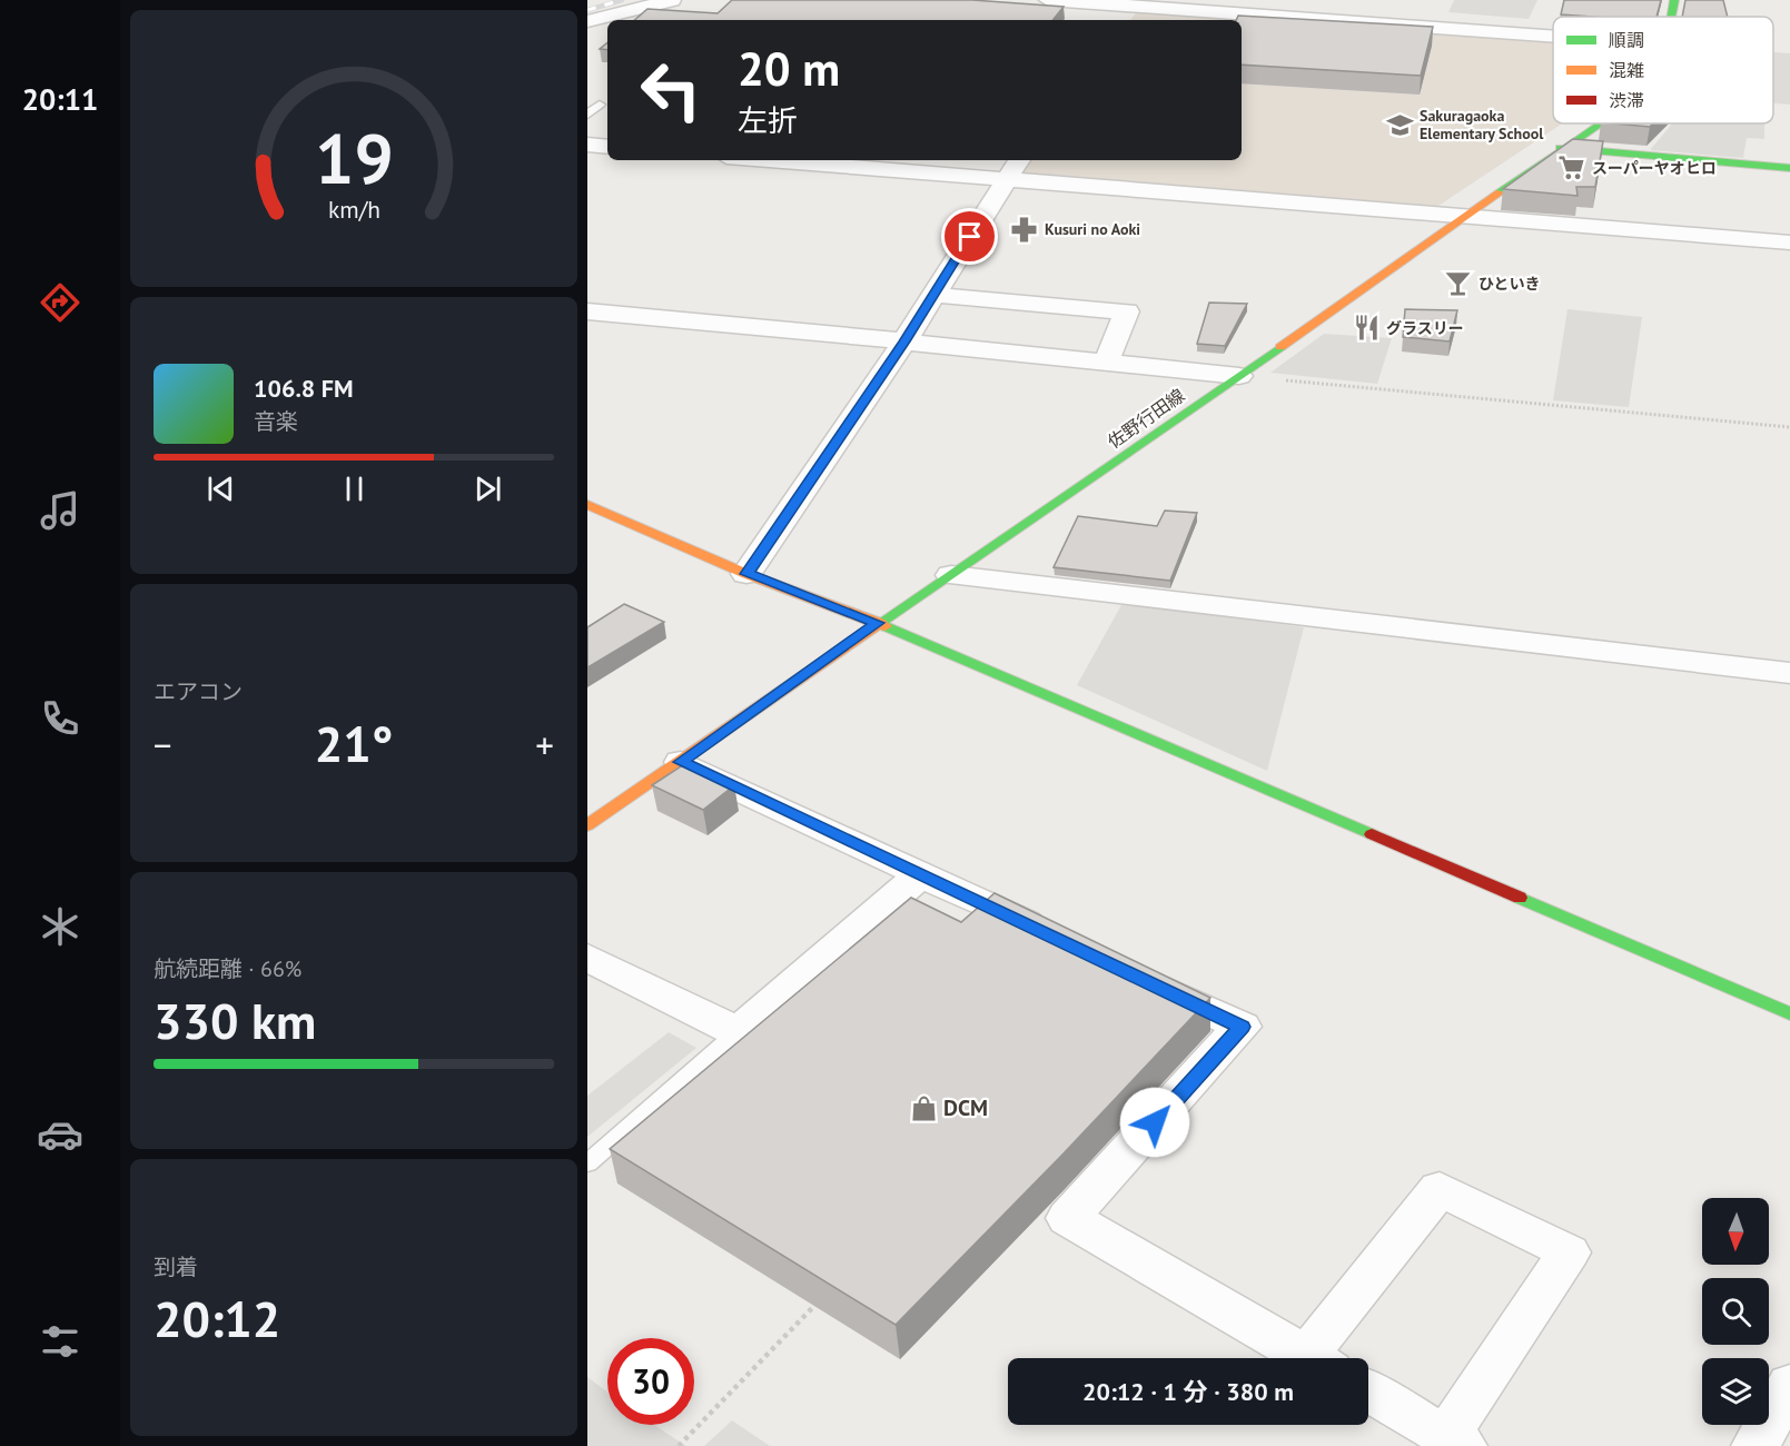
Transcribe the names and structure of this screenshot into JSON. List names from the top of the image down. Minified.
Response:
{"streets":{"main road":["佐野行田線"]},"places":{"school or university":["Sakuragaoka Elementary School"],"supermarket":["スーパーヤオヒロ"],"pharmacy":["Kusuri no Aoki"],"bar":["ひといき"],"restaurant":["グラスリー"],"shop":["DCM"]},"legend":["順調","混雑","渋滞"],"north":"bottom","page":{"tabs":"20:11","turn":["20 m","左折"],"song":["106.8 FM","音楽"],"tile":["エアコン",["航続距離 · 66%","330 km"],["到着","20:12"]],"heat":["−","21°","+"],"limit":"30","trip":"20:12 · 1 分 · 380 m","gauge":["19","km/h"]}}
